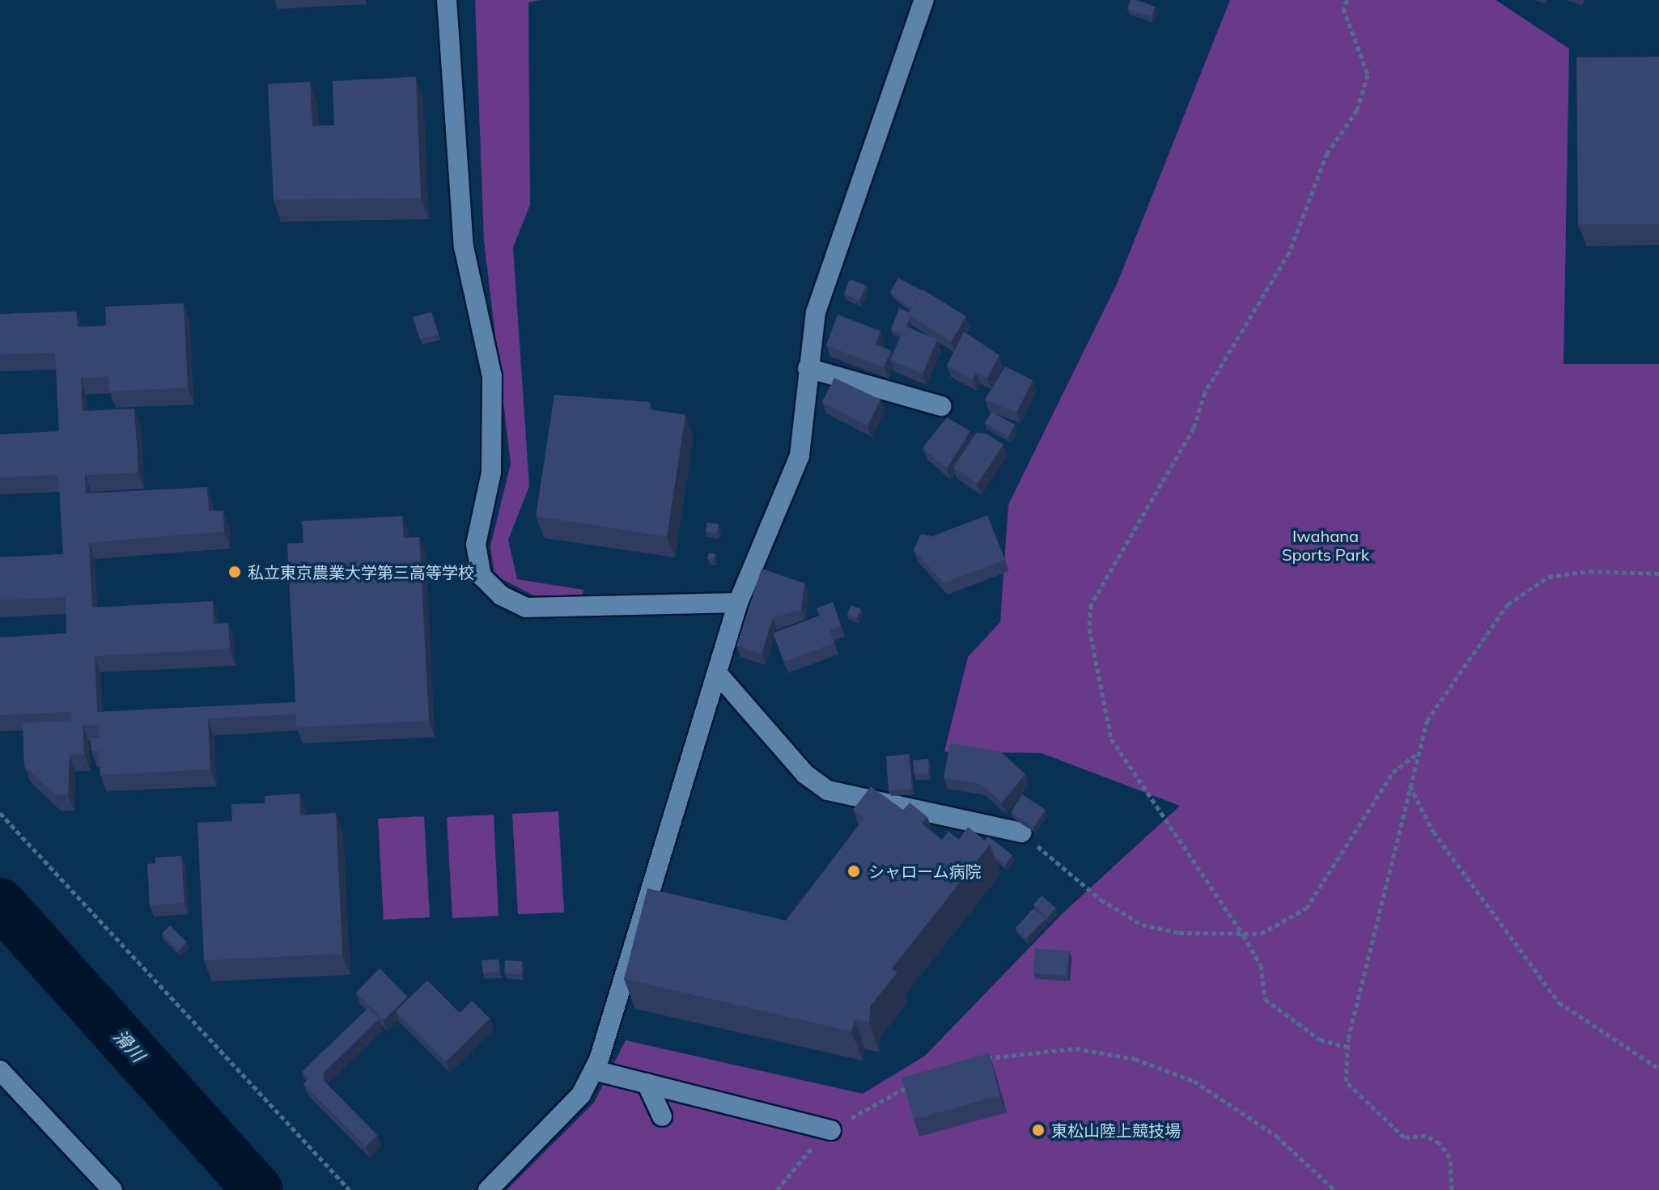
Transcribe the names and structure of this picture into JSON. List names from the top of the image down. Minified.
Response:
{"water":["滑川"],"parks":["Iwahana Sports Park"],"places":["私立東京農業大学第三高等学校","シャローム病院","東松山陸上競技場"]}
